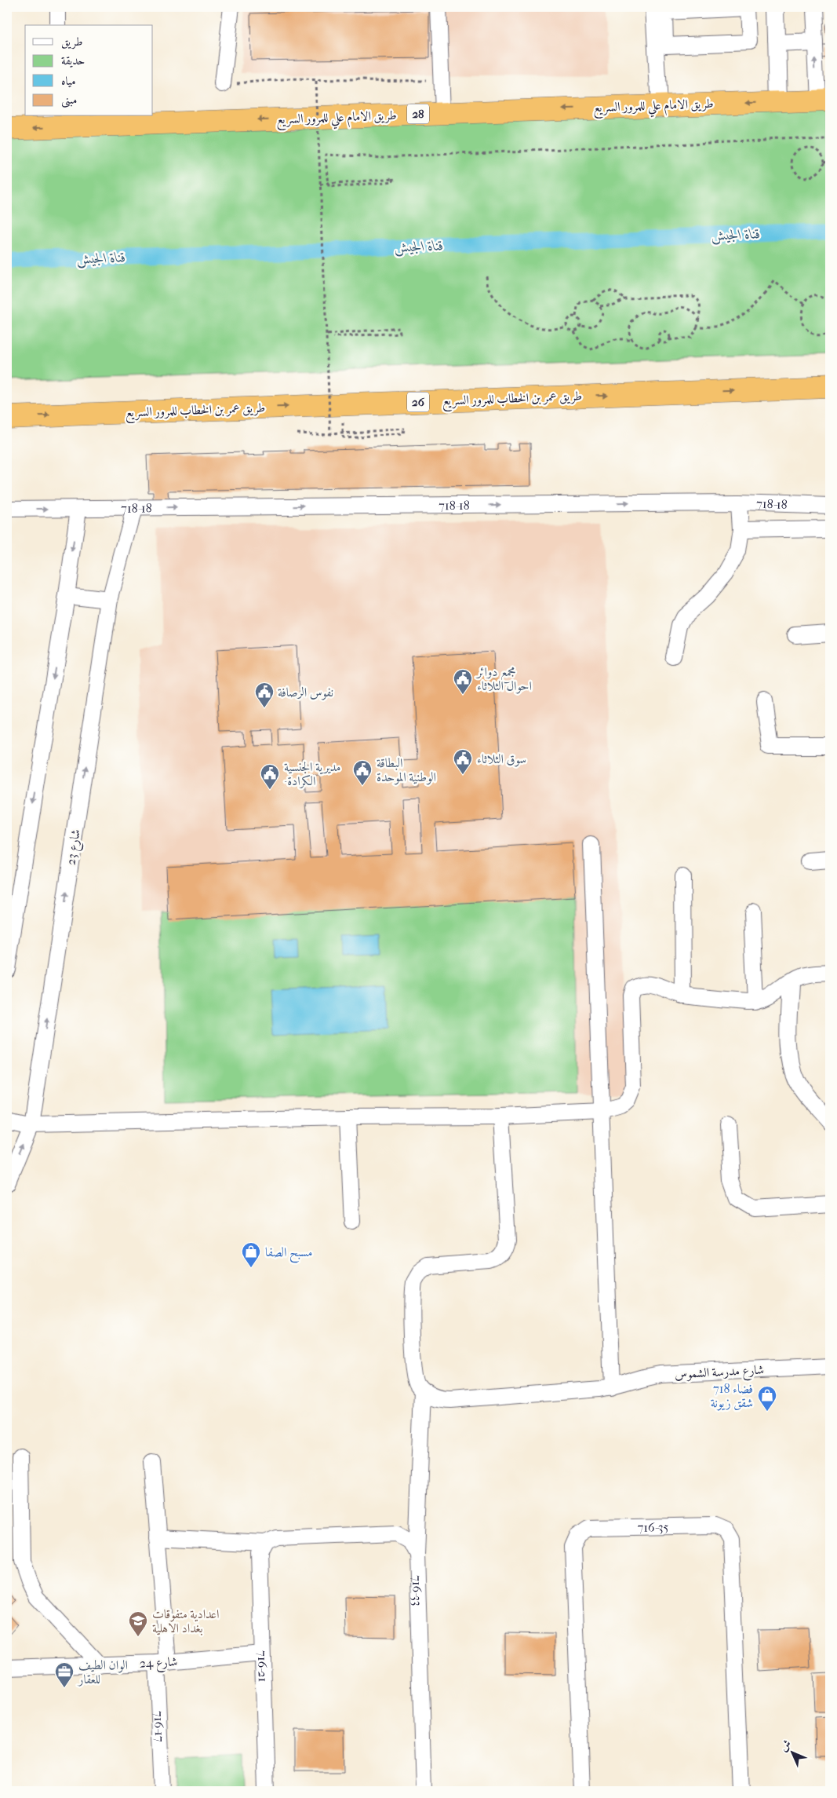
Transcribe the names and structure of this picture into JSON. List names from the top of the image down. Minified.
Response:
{"streets":{"highway":["طريق الامام علي للمرور السريع","28","طريق عمر بن الخطاب للمرور السريع","26"],"street":["718-18","شارع 23","شارع مدرسة الشموس","716-35","716-33","شارع 24","716-21","716-17"]},"crossings":[["718-18","شارع 23"],["شارع مدرسة الشموس","716-33"],["شارع 24","716-21"],["شارع 24","716-17"]],"one_way":["طريق الامام علي للمرور السريع","طريق عمر بن الخطاب للمرور السريع","718-18"],"water":["قناة الجيش"],"places":{"public building":["مجمع دوائر احوال الثلاثاء","نفوس الرصافة","سوق الثلاثاء","البطاقة الوطنية الموحدة","مديرية الجنسية -الكرادة"],"shop":["مسبح الصفا","فضاء 718 شقق زيونة"],"school or university":["اعدادية متفوقات بغداد الاهلية"],"office":["الوان الطيف للعقار"]},"legend":["طريق","حديقة","مياه","مبنى"],"north":"top left"}
